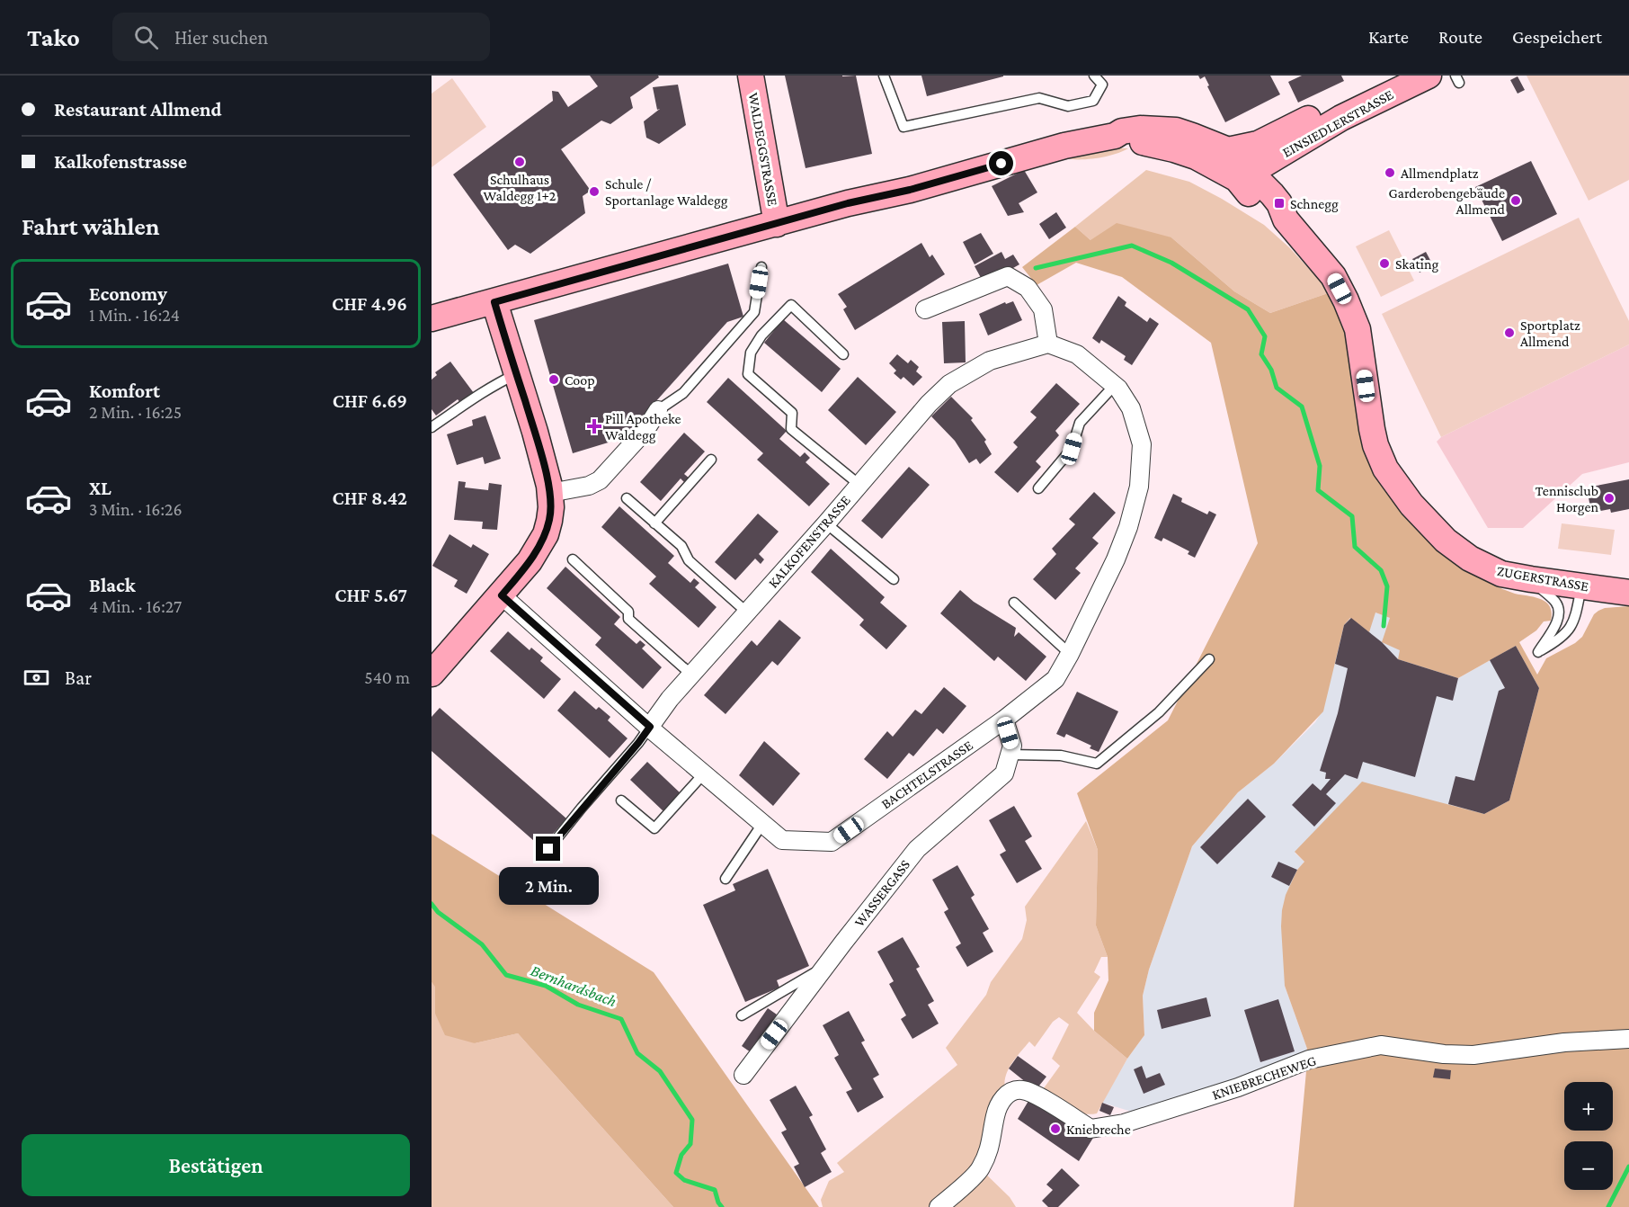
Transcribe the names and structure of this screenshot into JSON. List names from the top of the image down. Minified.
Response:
{"streets":{"main road":["EINSIEDLERSTRASSE","WALDEGGSTRASSE","ZUGERSTRASSE"],"street":["KALKOFENSTRASSE","BACHTELSTRASSE","WASSERGASS","KNIEBRECHEWEG"]},"crossings":[["EINSIEDLERSTRASSE","ZUGERSTRASSE"],["WALDEGGSTRASSE","ZUGERSTRASSE"],["KALKOFENSTRASSE","BACHTELSTRASSE"]],"water":["Bernhardsbach"],"places":{"other":["Schulhaus Waldegg 1+2","Allmendplatz","Schule / Sportanlage Waldegg","Garderobengebäude Allmend","Skating","Sportplatz Allmend","Coop","Tennisclub Horgen","Kniebreche"],"transit":["Schnegg"],"health":["Pill Apotheke Waldegg"]},"page":{"header":"Tako","search":"Hier suchen","nav":["Karte","Route","Gespeichert"],"banner":["Restaurant Allmend","Kalkofenstrasse"],"heading":"Fahrt wählen","list":[{"name":"Economy","note":"1 Min. · 16:24","value":"CHF 4.96"},{"name":"Komfort","note":"2 Min. · 16:25","value":"CHF 6.69"},{"name":"XL","note":"3 Min. · 16:26","value":"CHF 8.42"},{"name":"Black","note":"4 Min. · 16:27","value":"CHF 5.67"}],"pay":["Bar","540 m"],"bubble":"2 Min.","map_buttons":["+","−"],"buttons":"Bestätigen"}}
